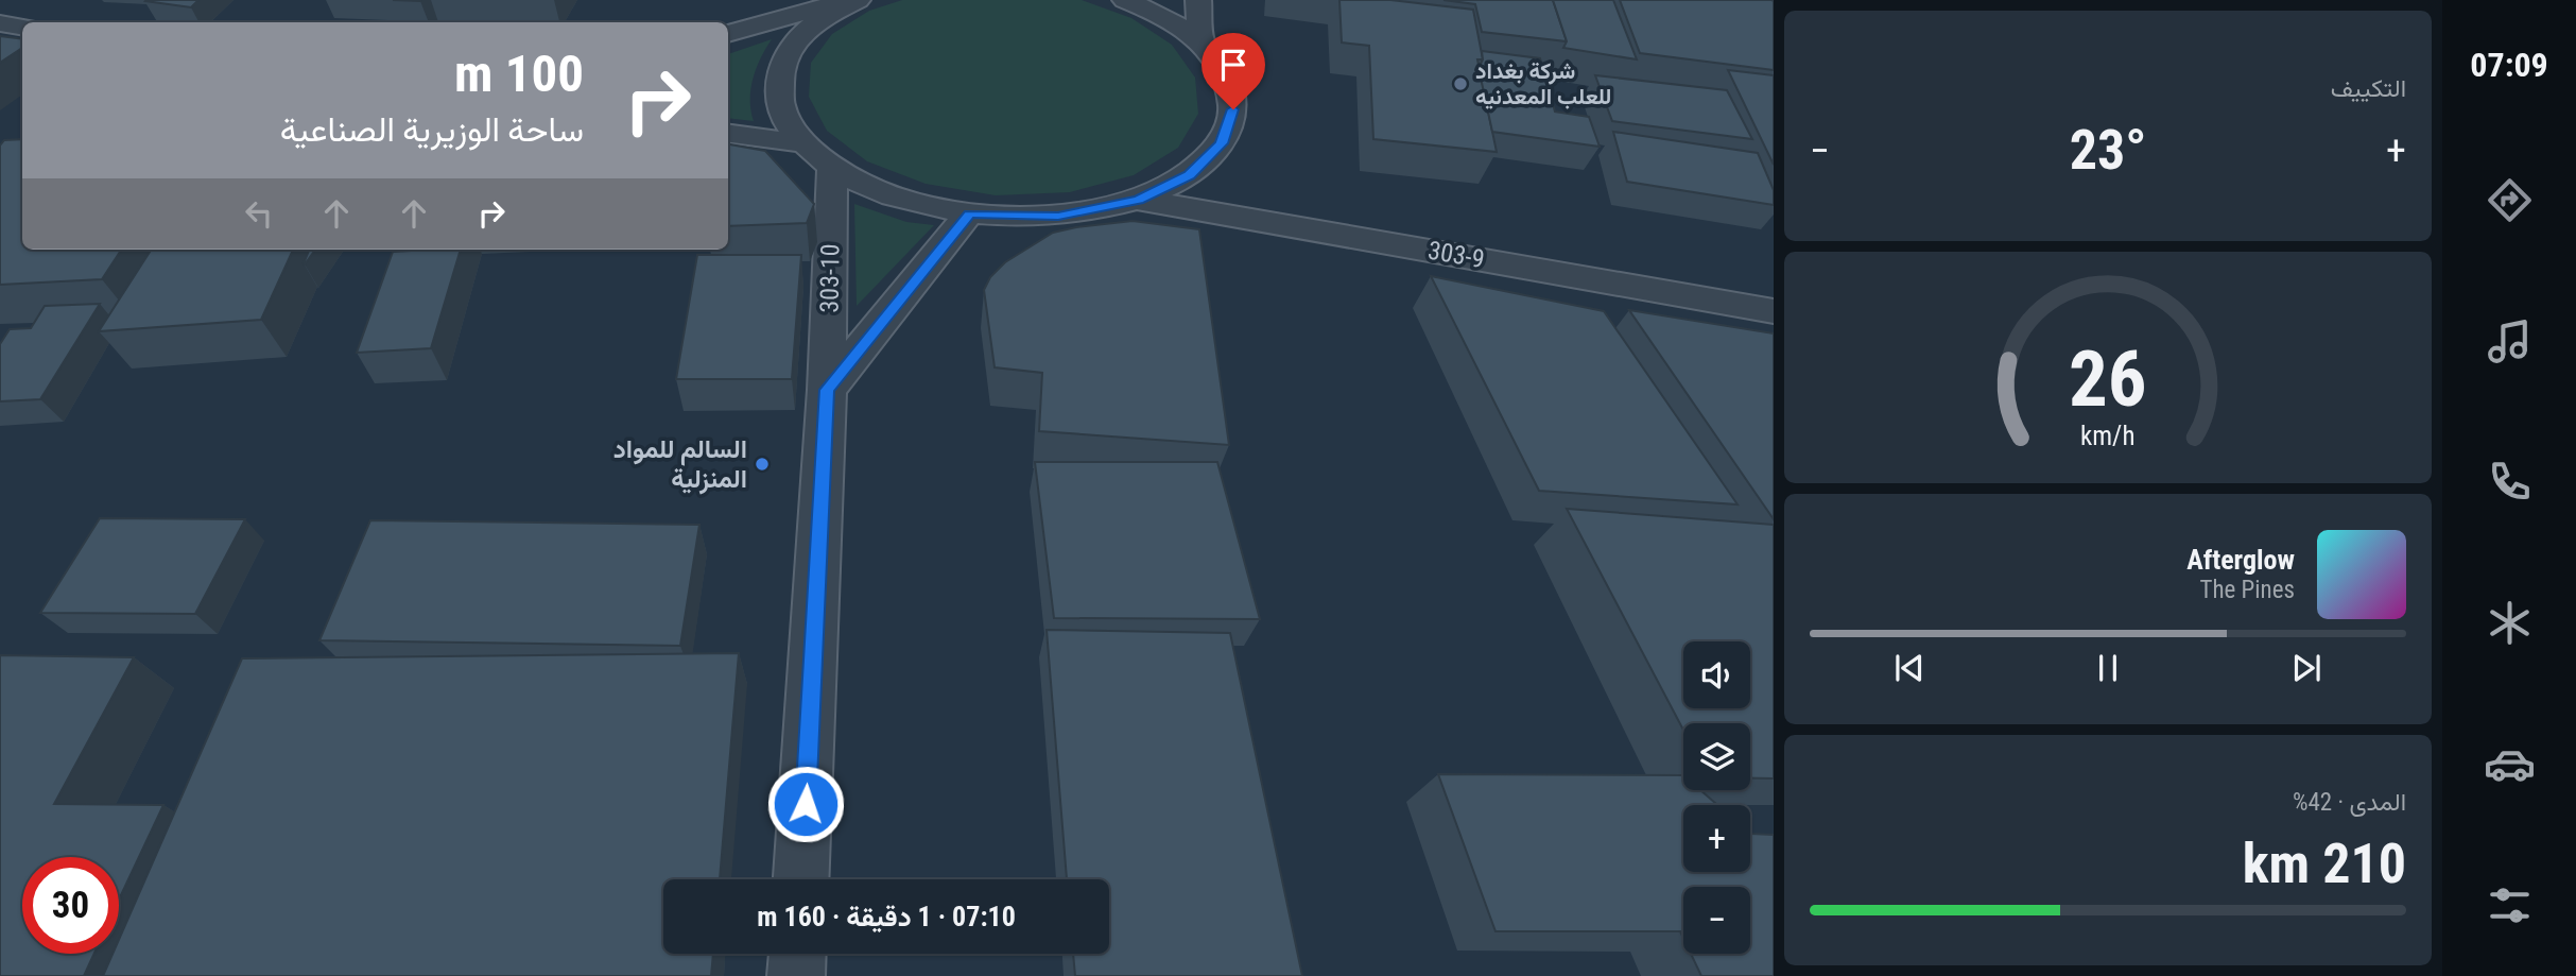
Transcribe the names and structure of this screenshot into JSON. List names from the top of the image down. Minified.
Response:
{"streets":{"street":["303-9","303-10"]},"places":["شركة بغداد للعلب المعدنيه","السالم للمواد المنزلية"],"page":{"tabs":"07:09","tile":["التكييف",["المدى · 42%","210 km"]],"turn":["100 m","ساحة الوزيرية الصناعية"],"heat":["−","23°","+"],"song":["Afterglow","The Pines"],"map_buttons":["+","−"],"limit":"30","trip":"07:10 · 1 دقيقة · 160 m","gauge":["26","km/h"]}}
